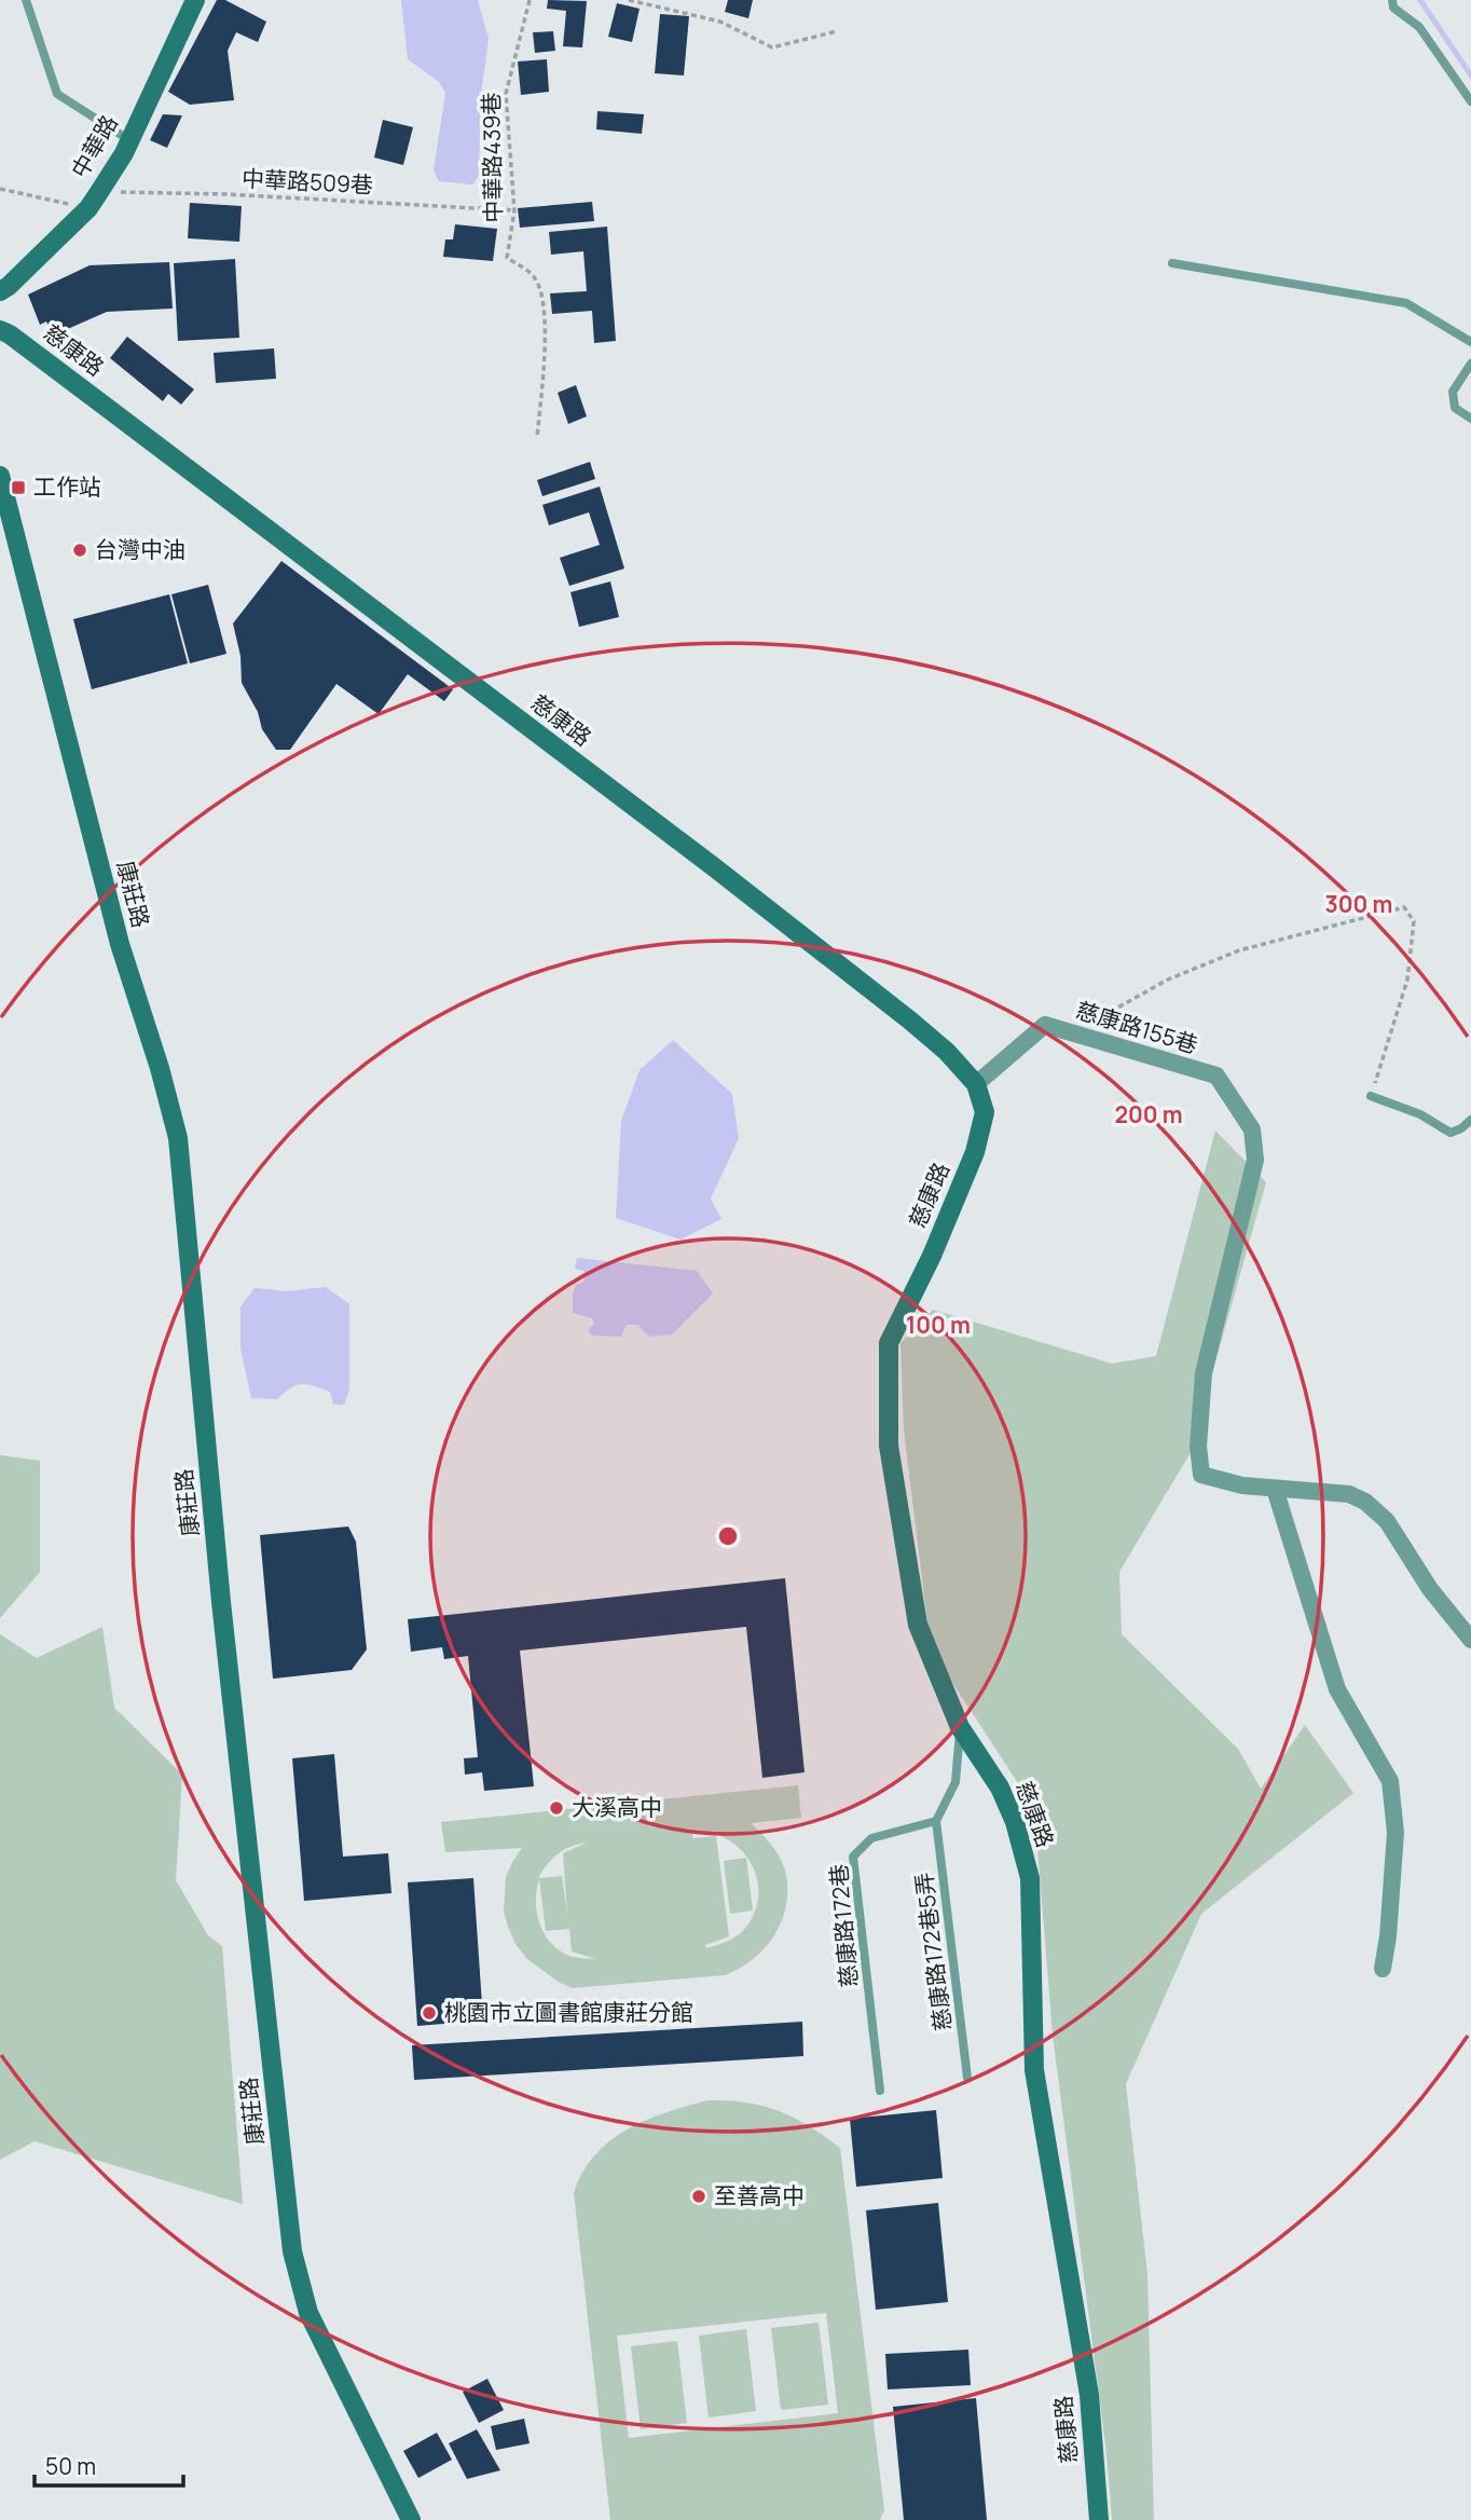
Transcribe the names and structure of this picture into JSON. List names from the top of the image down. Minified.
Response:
{"streets":{"street":["中華路","慈康路","康莊路","慈康路155巷"],"lane":["慈康路172巷","慈康路172巷5弄"],"path":["中華路439巷","中華路509巷"]},"crossings":[["中華路","中華路509巷"],["中華路439巷","中華路509巷"],["慈康路","慈康路155巷"],["慈康路172巷","慈康路172巷5弄"]],"places":{"transit":["工作站"],"other":["台灣中油","大溪高中","桃園市立圖書館康莊分館","至善高中"]},"scale_bar":"50 m","rings":["300 m","200 m","100 m"]}
